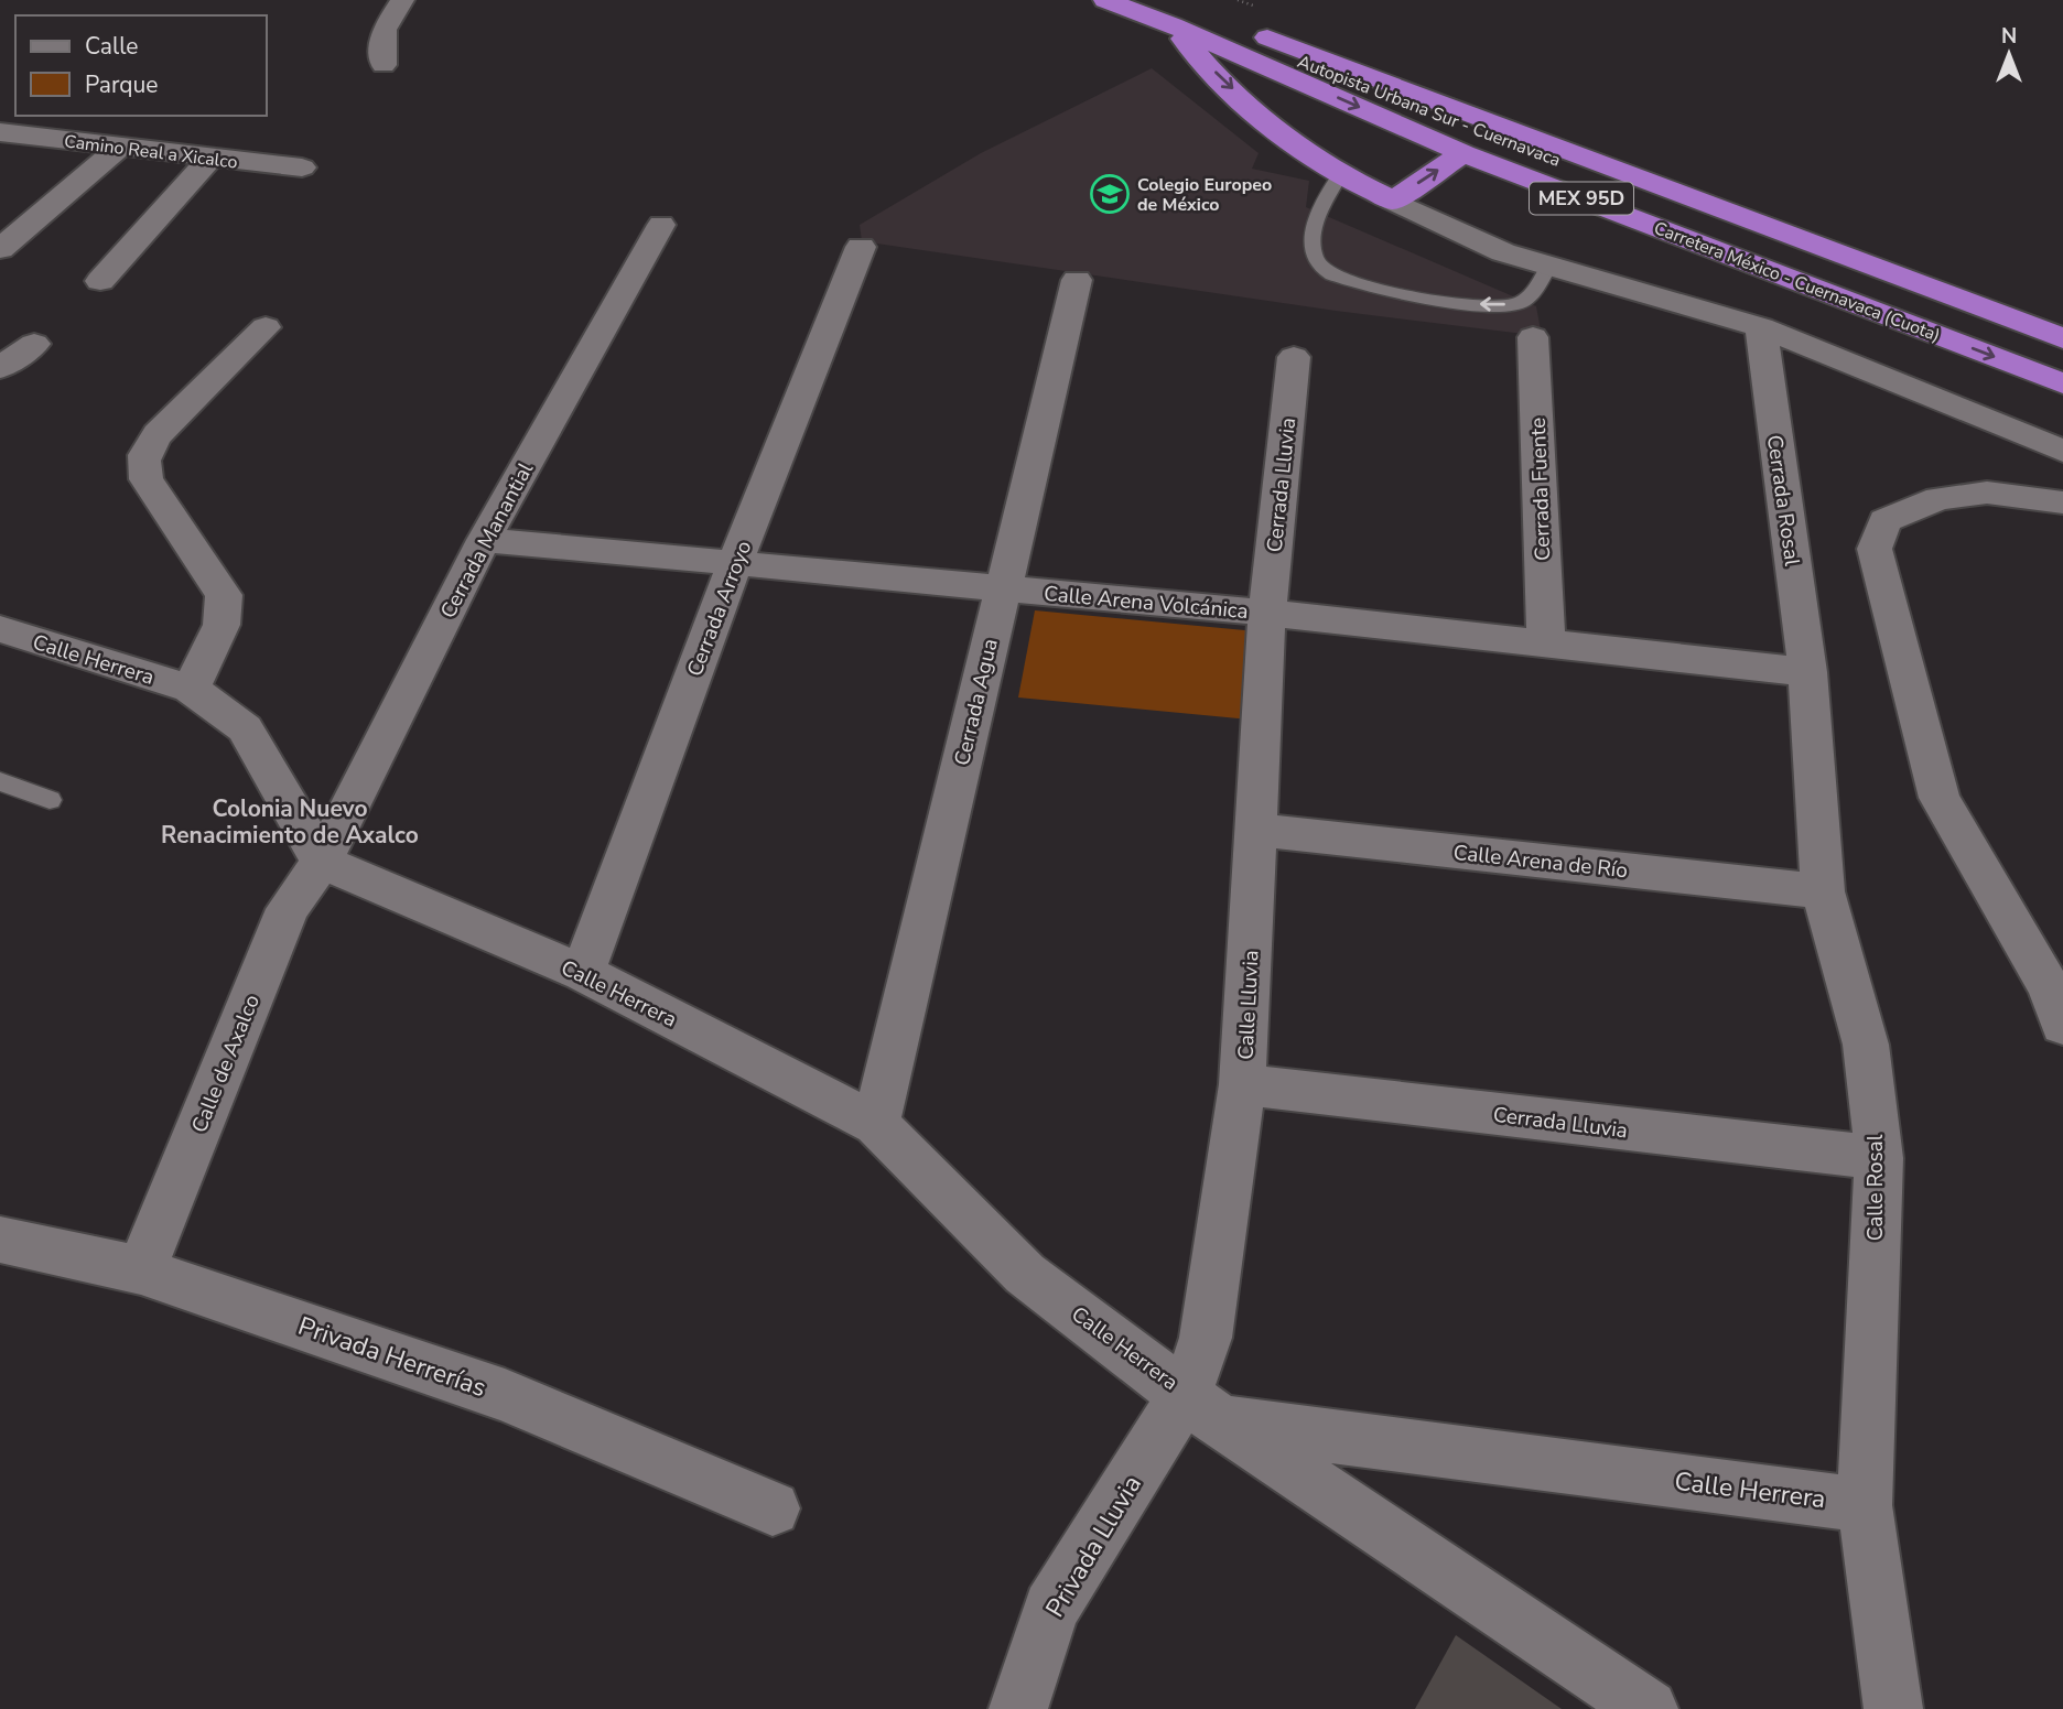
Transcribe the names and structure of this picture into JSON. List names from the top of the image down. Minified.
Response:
{"streets":{"highway":["Autopista Urbana Sur - Cuernavaca","MEX 95D","Carretera México - Cuernavaca (Cuota)"],"street":["Camino Real a Xicalco","Cerrada Lluvia","Cerrada Fuente","Cerrada Rosal","Cerrada Manantial","Calle Arena Volcánica","Cerrada Arroyo","Calle Herrera","Cerrada Agua","Calle Arena de Río","Calle Lluvia","Calle de Axalco","Calle Rosal","Privada Herrerías","Privada Lluvia"]},"crossings":[["Autopista Urbana Sur - Cuernavaca","Carretera México - Cuernavaca (Cuota)"],["Cerrada Lluvia","Calle Arena Volcánica"],["Cerrada Lluvia","Calle Lluvia"],["Cerrada Lluvia","Calle Rosal"],["Cerrada Fuente","Calle Arena Volcánica"],["Cerrada Rosal","Calle Arena Volcánica"],["Cerrada Rosal","Calle Rosal"],["Cerrada Manantial","Calle Arena Volcánica"],["Cerrada Manantial","Calle Herrera"],["Cerrada Manantial","Calle de Axalco"],["Calle Arena Volcánica","Cerrada Arroyo"],["Calle Arena Volcánica","Cerrada Agua"],["Calle Arena Volcánica","Calle Lluvia"],["Calle Arena Volcánica","Calle Rosal"],["Cerrada Arroyo","Calle Herrera"],["Calle Herrera","Cerrada Agua"],["Calle Herrera","Calle Lluvia"],["Calle Herrera","Calle de Axalco"],["Calle Herrera","Calle Rosal"],["Calle Herrera","Privada Lluvia"],["Calle Arena de Río","Calle Lluvia"],["Calle Arena de Río","Calle Rosal"],["Calle Lluvia","Privada Lluvia"],["Calle de Axalco","Privada Herrerías"]],"districts":["Colonia Nuevo Renacimiento de Axalco"],"places":{"school or university":["Colegio Europeo de México"]},"legend":["Calle","Parque"],"north":"top"}
